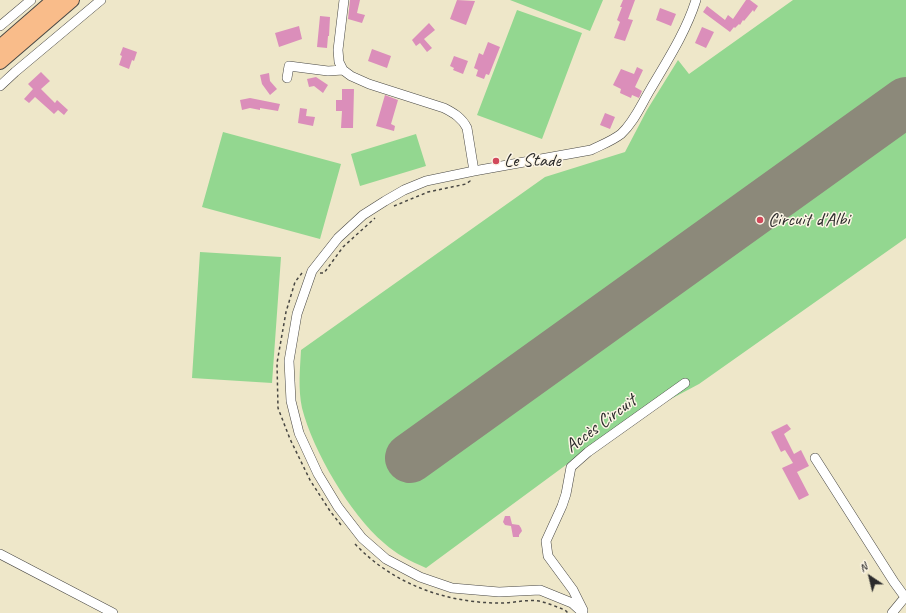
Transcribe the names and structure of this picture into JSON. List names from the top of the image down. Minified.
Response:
{"streets":{"street":["Accès Circuit"]},"places":["Le Stade","Circuit d'Albi"],"north":"top left"}
